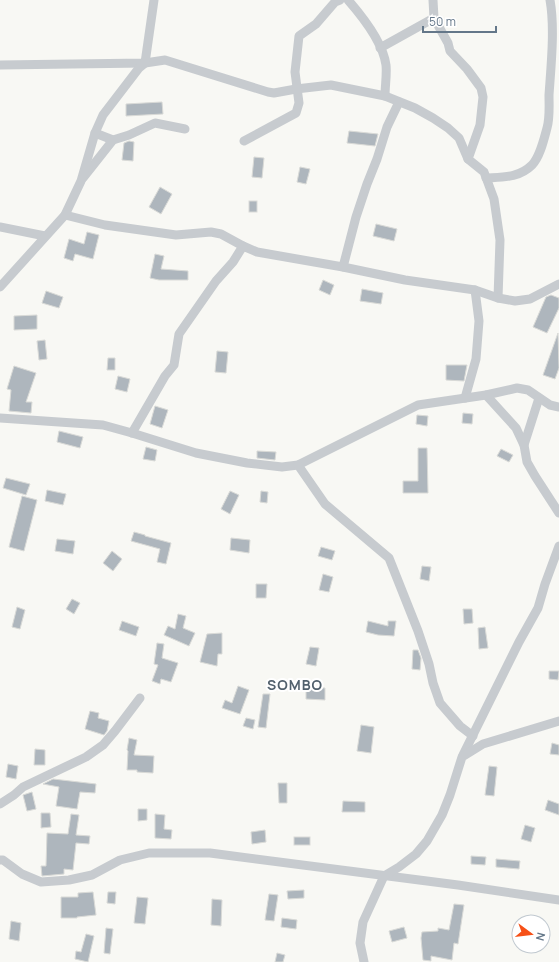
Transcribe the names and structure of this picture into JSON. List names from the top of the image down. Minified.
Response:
{"districts":["SOMBO"],"scale_bar":"50 m","north":"right"}
